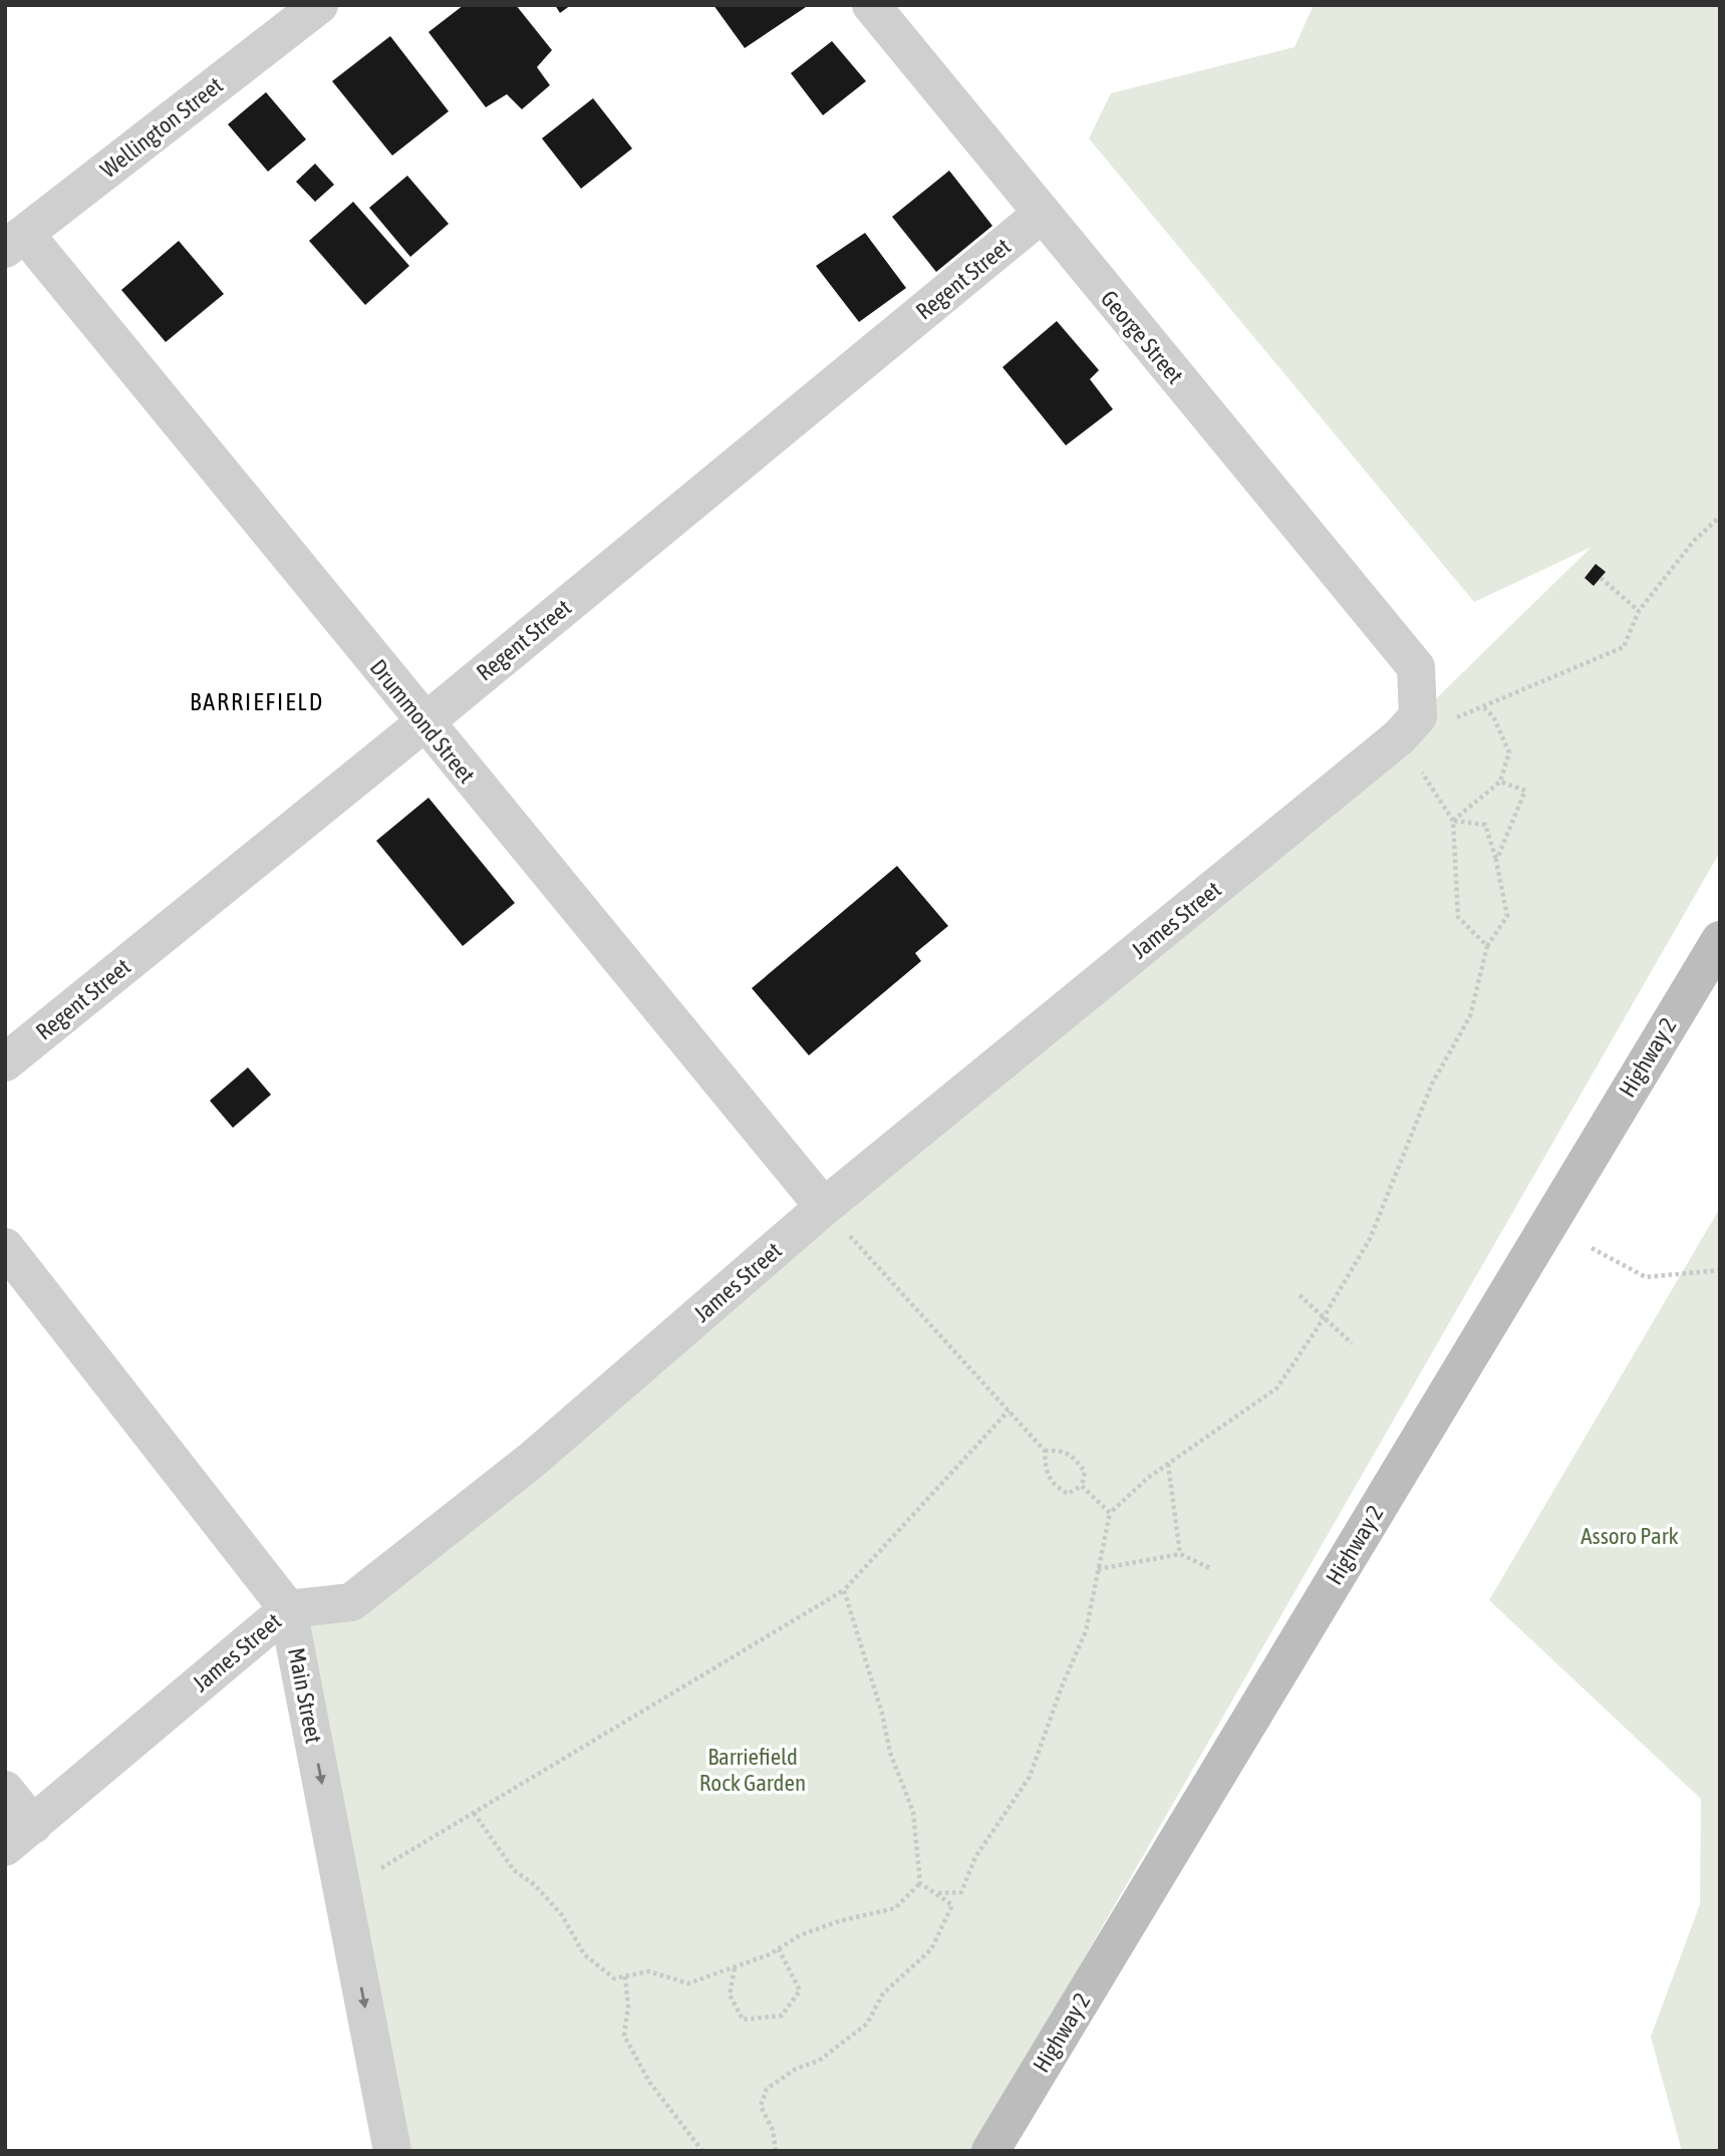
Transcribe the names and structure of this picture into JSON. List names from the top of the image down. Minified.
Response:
{"streets":{"main road":["Highway 2"],"street":["Wellington Street","Regent Street","George Street","Drummond Street","James Street","Main Street"]},"crossings":[["Wellington Street","Drummond Street"],["Regent Street","George Street"],["Regent Street","Drummond Street"],["George Street","James Street"],["Drummond Street","James Street"],["James Street","Main Street"]],"one_way":["Main Street"],"districts":["BARRIEFIELD"],"parks":["Assoro Park","Barriefield Rock Garden"]}
